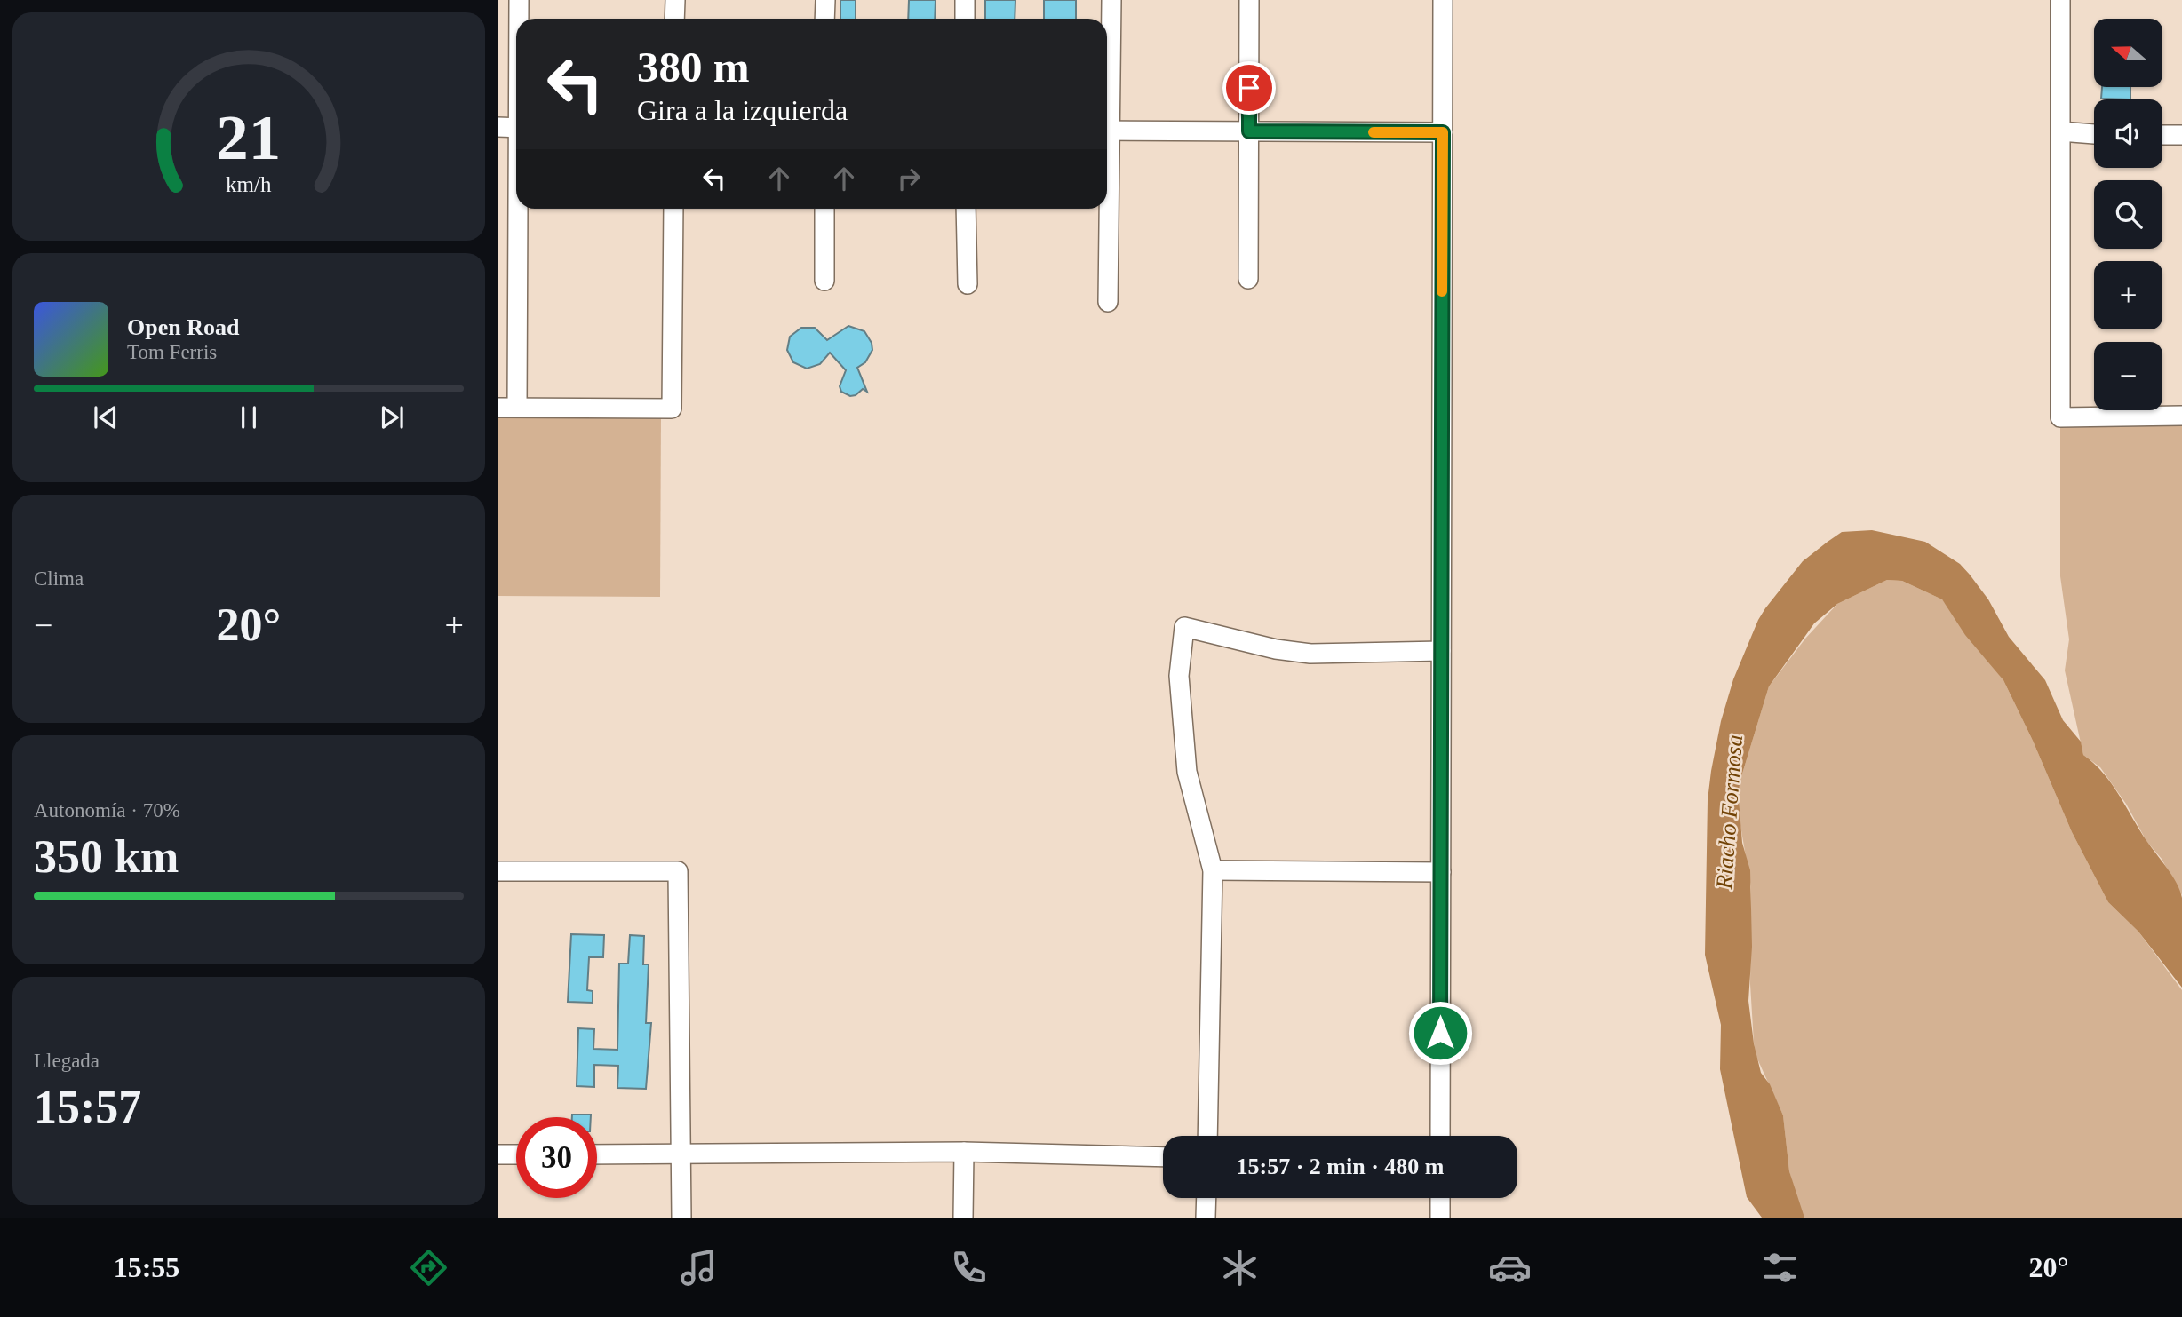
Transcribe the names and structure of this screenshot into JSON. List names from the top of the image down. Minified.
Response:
{"water":["Riacho Formosa"],"north":"left","page":{"map_buttons":["+","−"],"turn":["380 m","Gira a la izquierda"],"song":["Open Road","Tom Ferris"],"tile":["Clima",["Autonomía · 70%","350 km"],["Llegada","15:57"]],"heat":["−","20°","+"],"limit":"30","trip":"15:57 · 2 min · 480 m","tabs":["15:55","20°"],"gauge":["21","km/h"]}}
